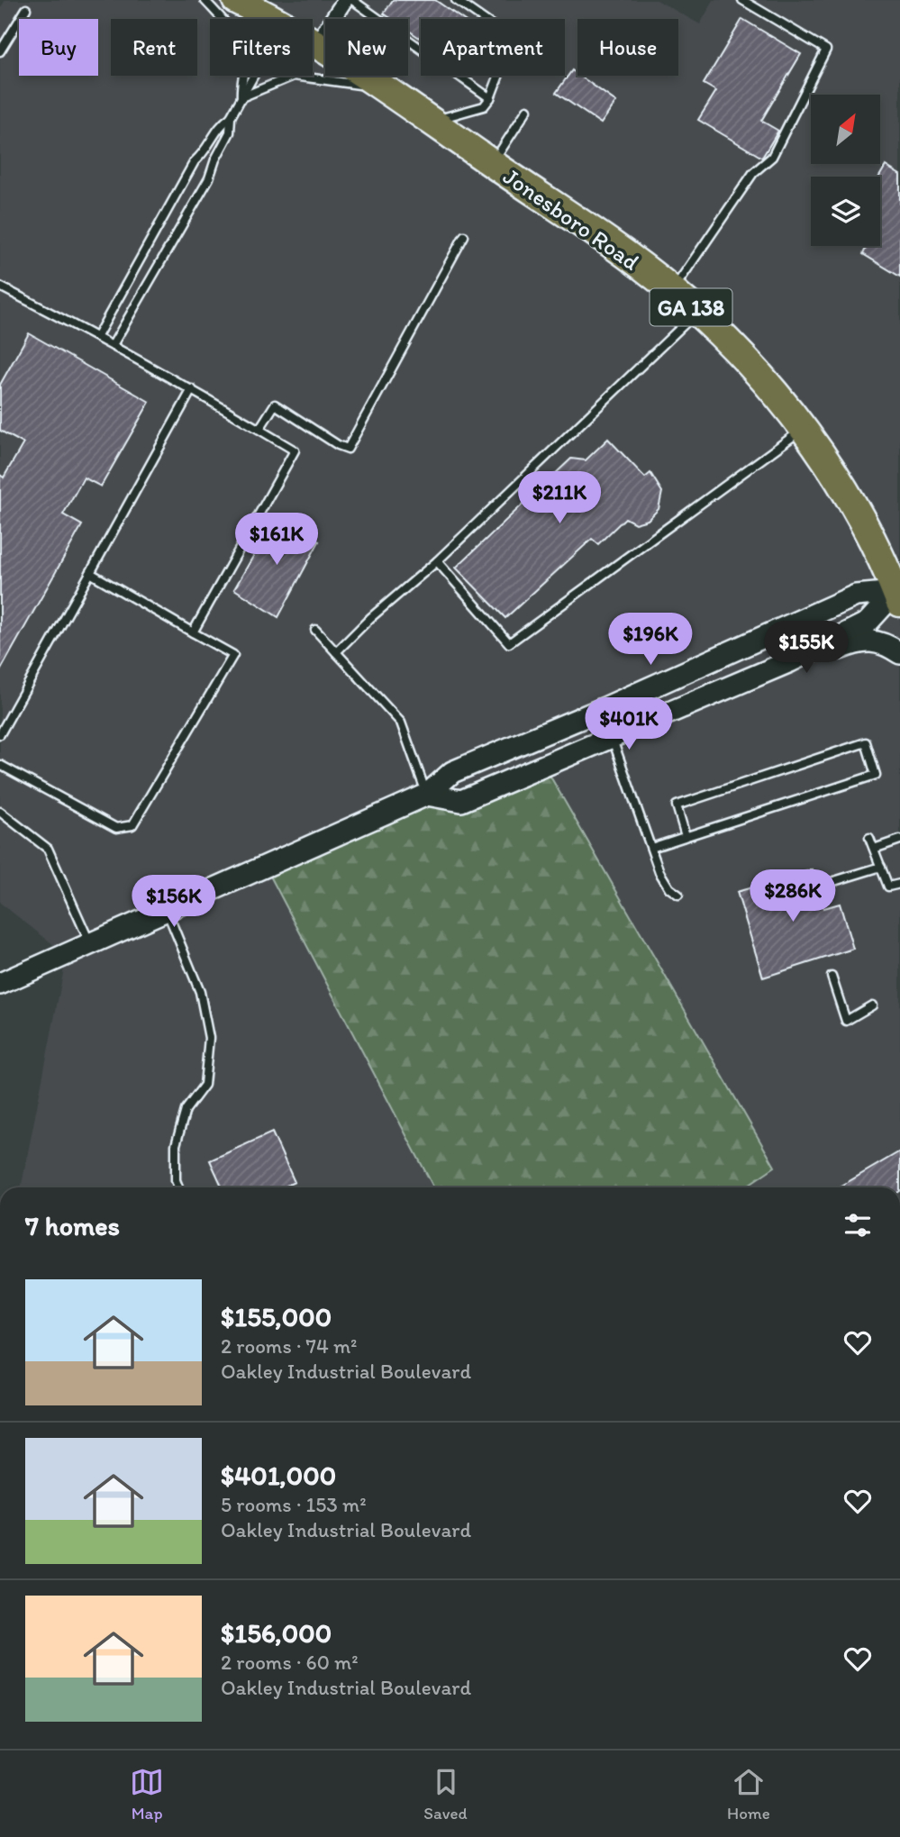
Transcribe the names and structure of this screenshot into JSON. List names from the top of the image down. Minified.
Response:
{"streets":{"highway":["Jonesboro Road","GA 138"]},"north":"top right","page":{"chip":["Buy","Rent","Filters","New","Apartment","House"],"price":["$211K","$161K","$196K","$155K","$401K","$286K","$156K"],"heading":"7 homes","list":[{"name":"$155,000","note":"2 rooms · 74 m² · Oakley Industrial Boulevard"},{"name":"$401,000","note":"5 rooms · 153 m² · Oakley Industrial Boulevard"},{"name":"$156,000","note":"2 rooms · 60 m² · Oakley Industrial Boulevard"}],"tabs":["Map","Saved","Home"]}}
